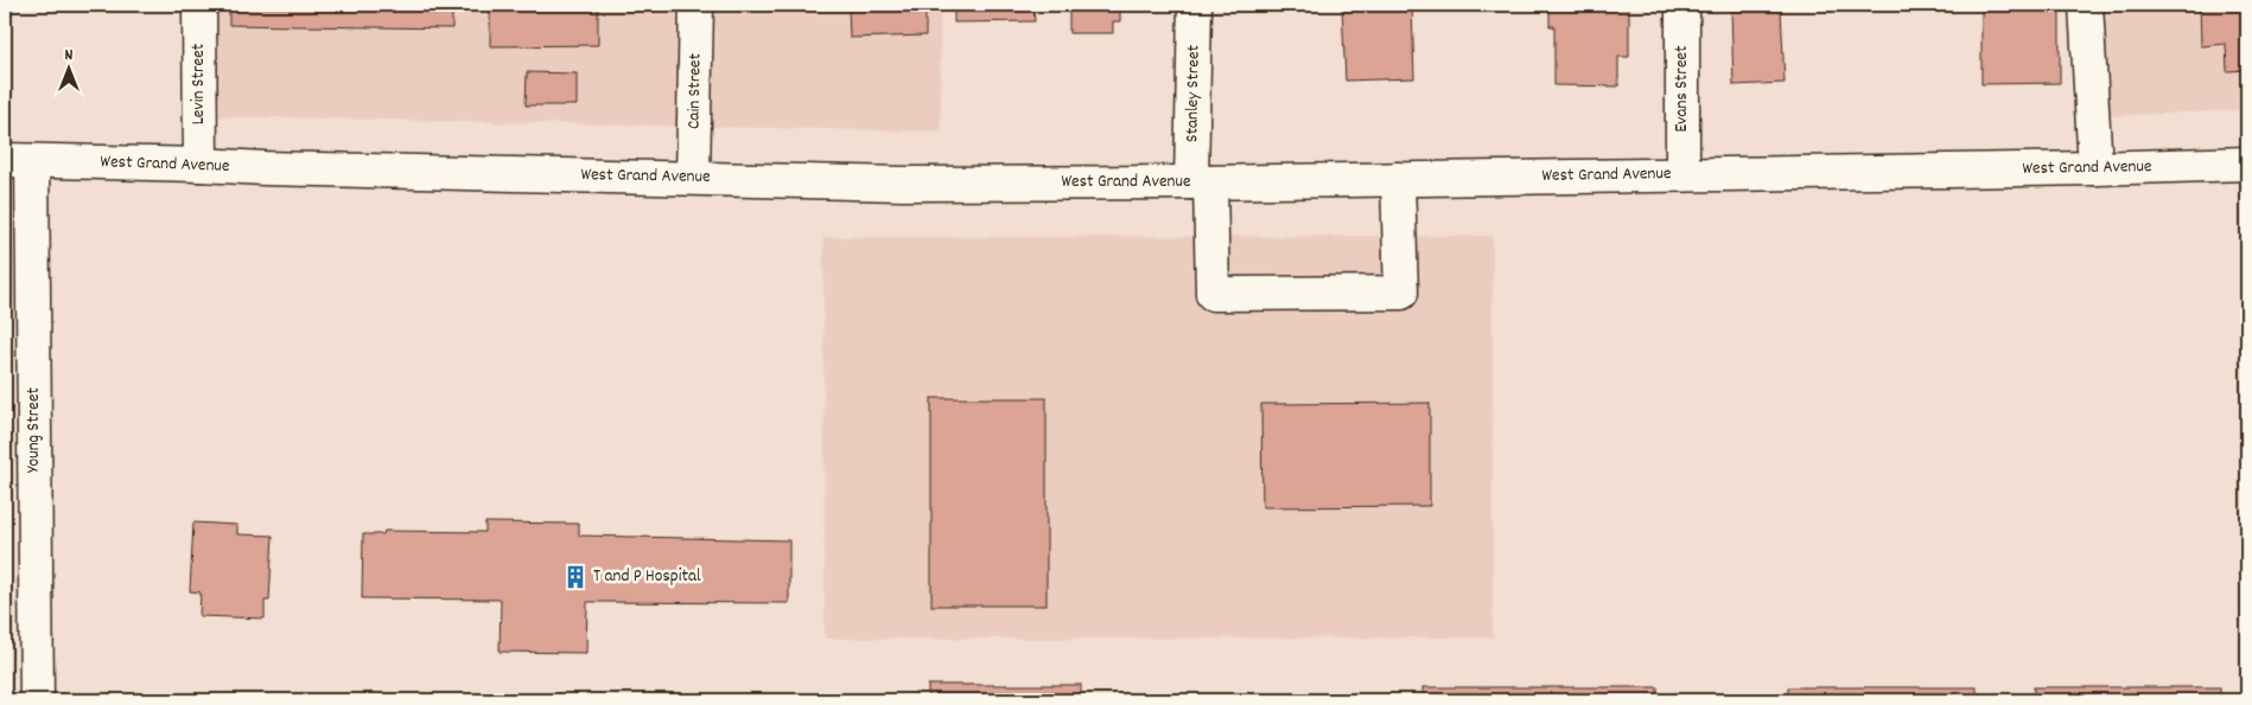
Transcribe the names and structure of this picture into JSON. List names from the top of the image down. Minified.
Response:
{"streets":{"main road":["Levin Street","Evans Street","Cain Street","Stanley Street","West Grand Avenue","Young Street"]},"crossings":[["Levin Street","West Grand Avenue"],["Evans Street","West Grand Avenue"],["Cain Street","West Grand Avenue"],["Stanley Street","West Grand Avenue"],["West Grand Avenue","Young Street"]],"places":{"building":["T and P Hospital"]},"north":"top"}
